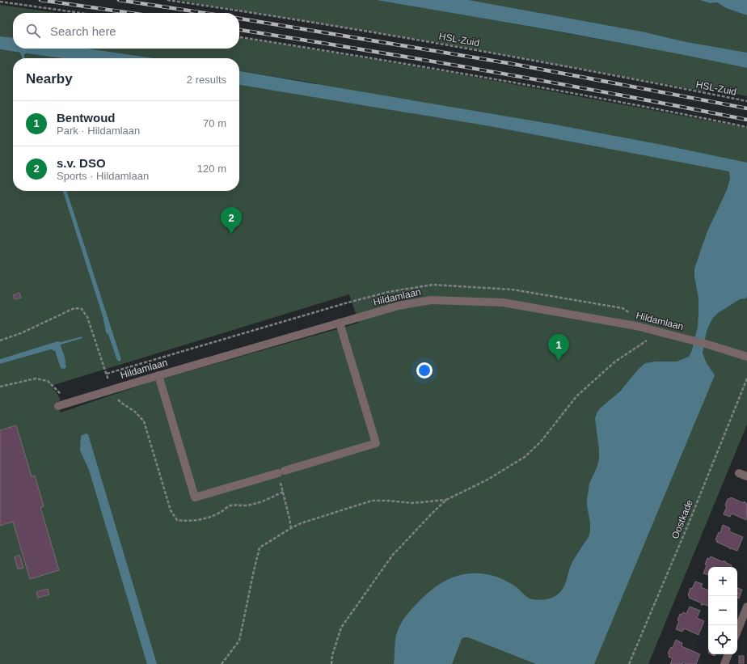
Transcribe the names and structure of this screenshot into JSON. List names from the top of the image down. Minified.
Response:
{"streets":{"street":["Hildamlaan"],"path":["HSL-Zuid","Oostkade"]},"page":{"search":"Search here","heading":["Nearby","2 results"],"list":[{"mark":"1","name":"Bentwoud","note":"Park · Hildamlaan","value":"70 m"},{"mark":"2","name":"s.v. DSO","note":"Sports · Hildamlaan","value":"120 m"}],"pins":["2","1"],"map_buttons":["+","−"]}}
